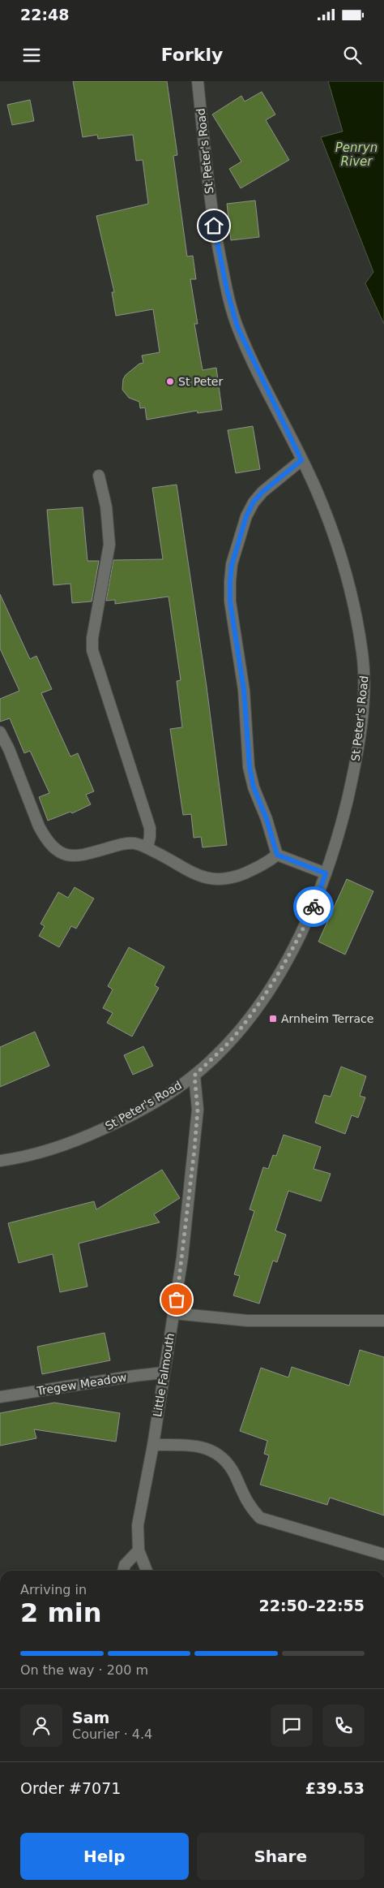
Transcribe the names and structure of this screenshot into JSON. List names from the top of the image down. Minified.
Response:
{"streets":{"street":["St Peter's Road","Little Falmouth","Tregew Meadow"]},"crossings":[["St Peter's Road","Little Falmouth"],["Little Falmouth","Tregew Meadow"]],"water":["Penryn River"],"places":{"other":["St Peter"],"transit":["Arnheim Terrace"]},"page":{"status":"22:48","header":"Forkly","heading":["2 min","Arriving in","22:50–22:55"],"panel":["Sam","Courier · 4.4","Order #7071","£39.53"],"bar":"On the way · 200 m","buttons":["Help","Share"]}}
